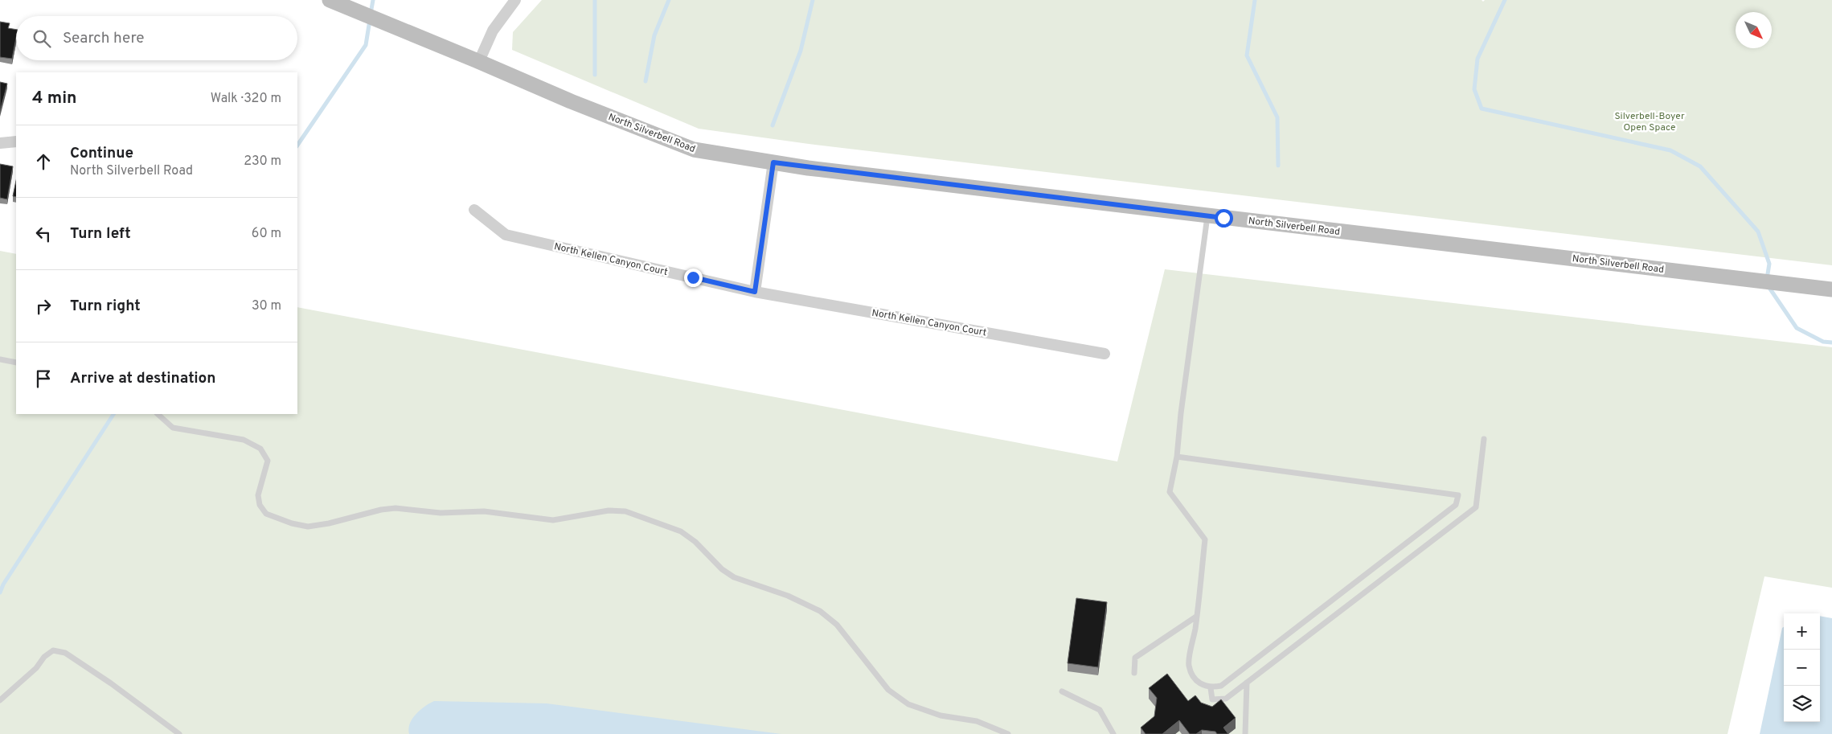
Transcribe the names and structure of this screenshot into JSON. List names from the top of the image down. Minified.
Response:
{"streets":{"main road":["North Silverbell Road"],"street":["North Kellen Canyon Court"]},"parks":["Silverbell-Boyer Open Space"],"north":"bottom right","page":{"search":"Search here","heading":["4 min","Walk · 320 m"],"list":[["Continue","North Silverbell Road","230 m"],["Turn left","60 m"],["Turn right","30 m"],"Arrive at destination"],"map_buttons":["+","−"]}}
